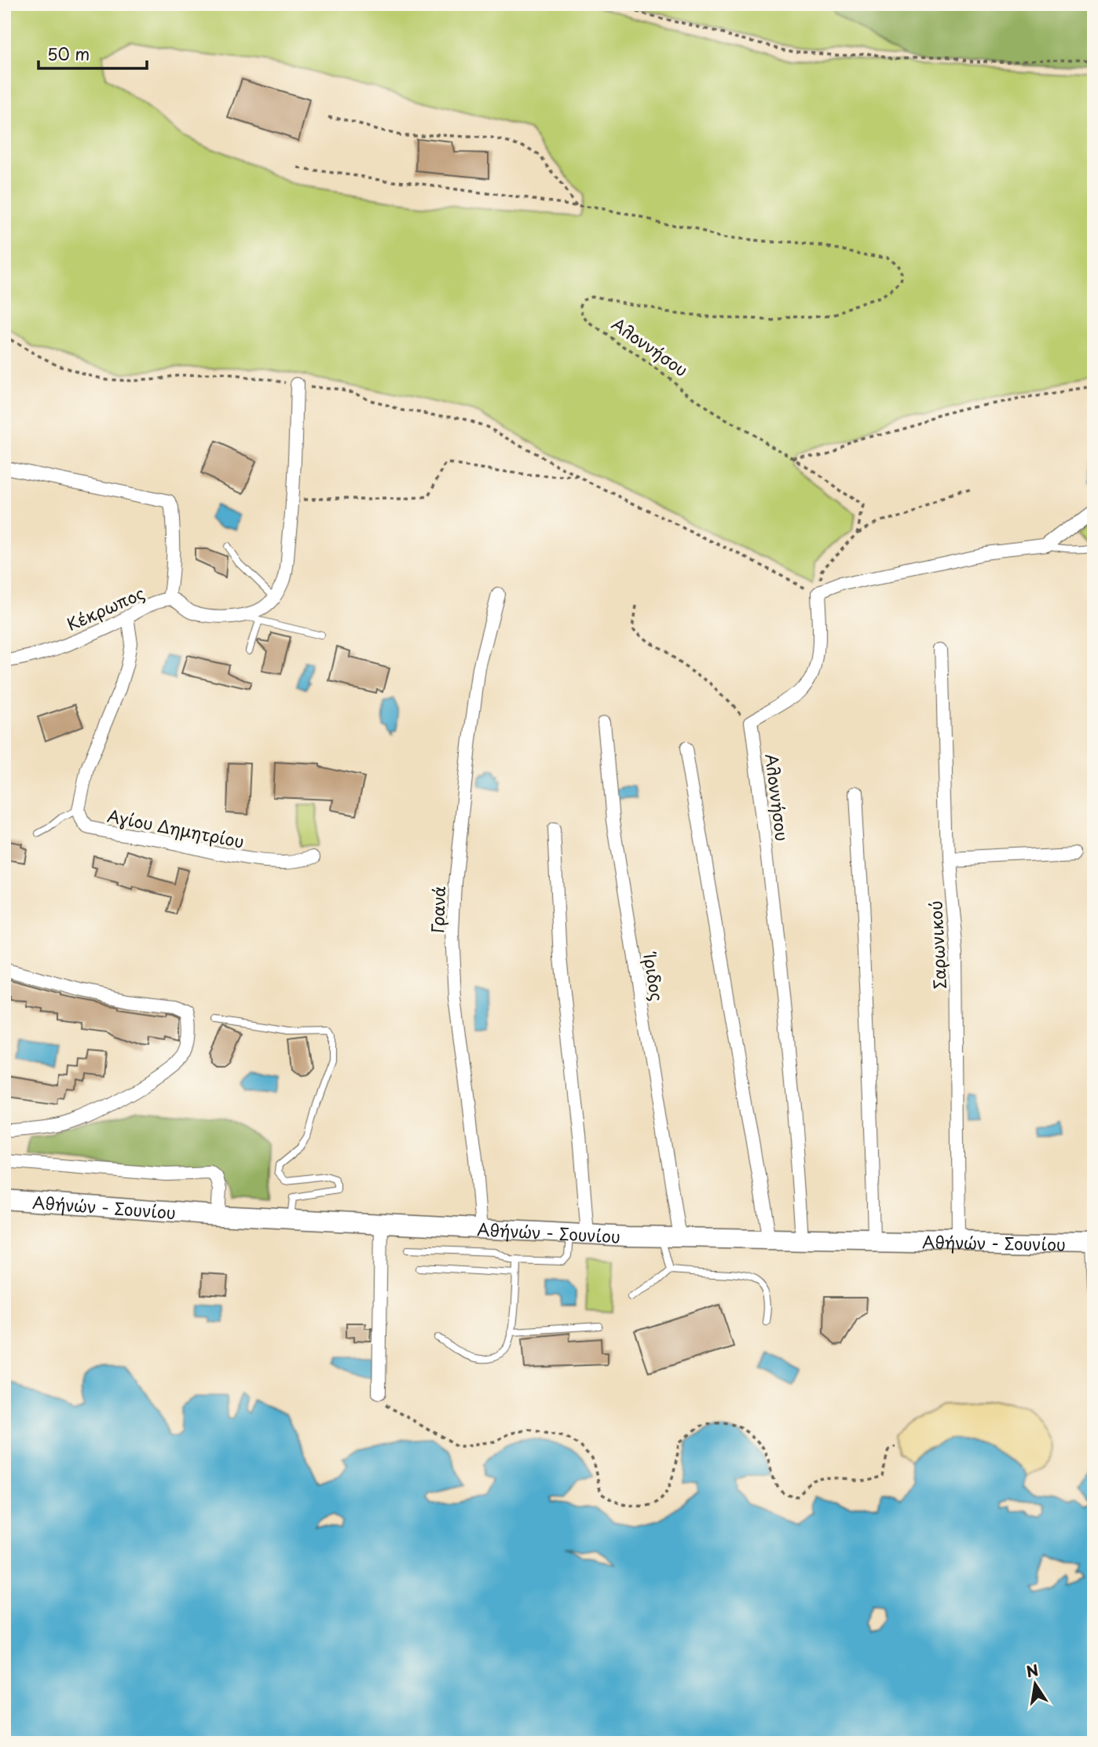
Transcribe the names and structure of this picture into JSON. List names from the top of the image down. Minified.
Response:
{"streets":{"main road":["Αθήνών - Σουνίου"],"street":["Αλοννήσου","Κέκρωπος","Αγίου Δημητρίου","Γρανά","Σαρωνικού","Ίριδος"]},"crossings":[["Αλοννήσου","Αθήνών - Σουνίου"],["Γρανά","Αθήνών - Σουνίου"],["Σαρωνικού","Αθήνών - Σουνίου"],["Ίριδος","Αθήνών - Σουνίου"]],"scale_bar":"50 m","north":"top"}
